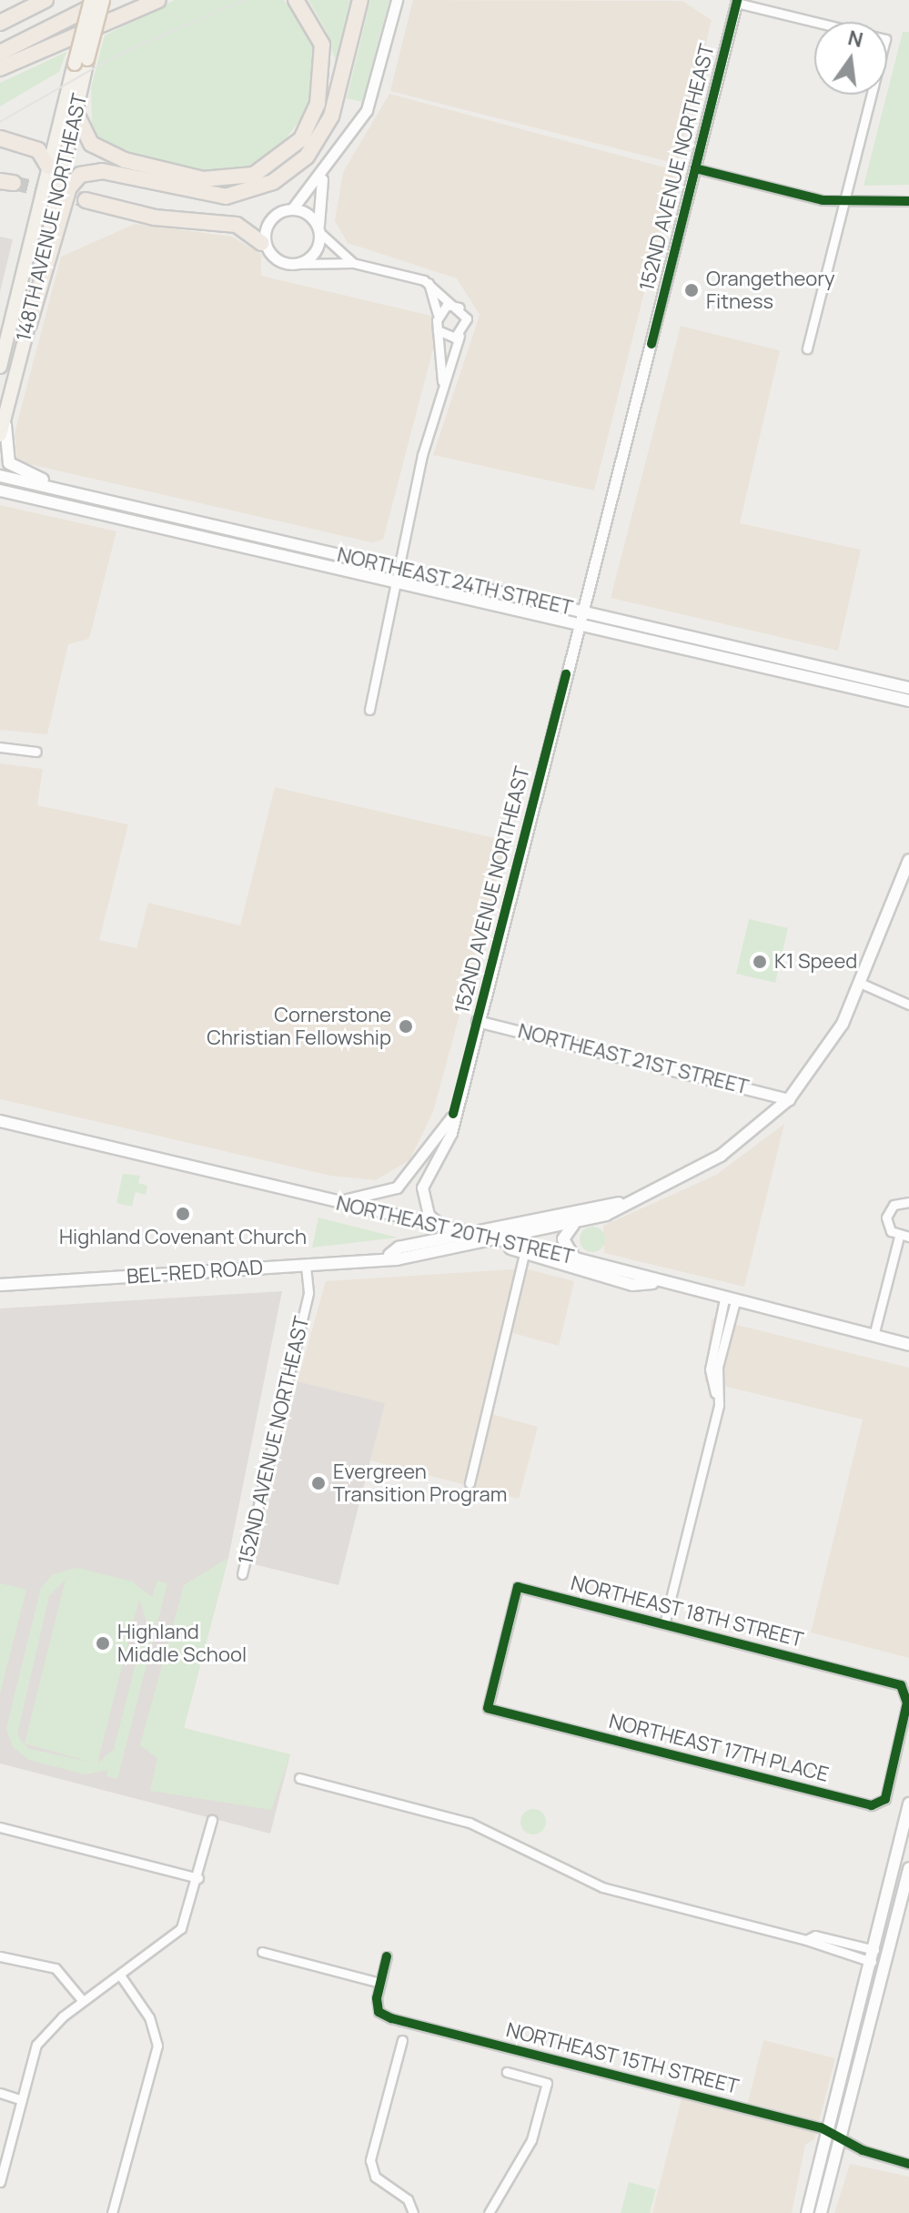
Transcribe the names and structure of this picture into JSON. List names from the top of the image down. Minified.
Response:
{"streets":{"main road":["148TH AVENUE NORTHEAST","NORTHEAST 24TH STREET","NORTHEAST 20TH STREET","BEL-RED ROAD"],"street":["152ND AVENUE NORTHEAST","NORTHEAST 21ST STREET","NORTHEAST 18TH STREET","NORTHEAST 17TH PLACE","NORTHEAST 15TH STREET"]},"crossings":[["152ND AVENUE NORTHEAST","NORTHEAST 24TH STREET"],["152ND AVENUE NORTHEAST","NORTHEAST 21ST STREET"],["152ND AVENUE NORTHEAST","NORTHEAST 20TH STREET"],["152ND AVENUE NORTHEAST","BEL-RED ROAD"],["NORTHEAST 21ST STREET","BEL-RED ROAD"],["NORTHEAST 20TH STREET","BEL-RED ROAD"],["NORTHEAST 18TH STREET","NORTHEAST 17TH PLACE"]],"places":["Orangetheory Fitness","K1 Speed","Cornerstone Christian Fellowship","Highland Covenant Church","Evergreen Transition Program","Highland Middle School"],"north":"top"}
